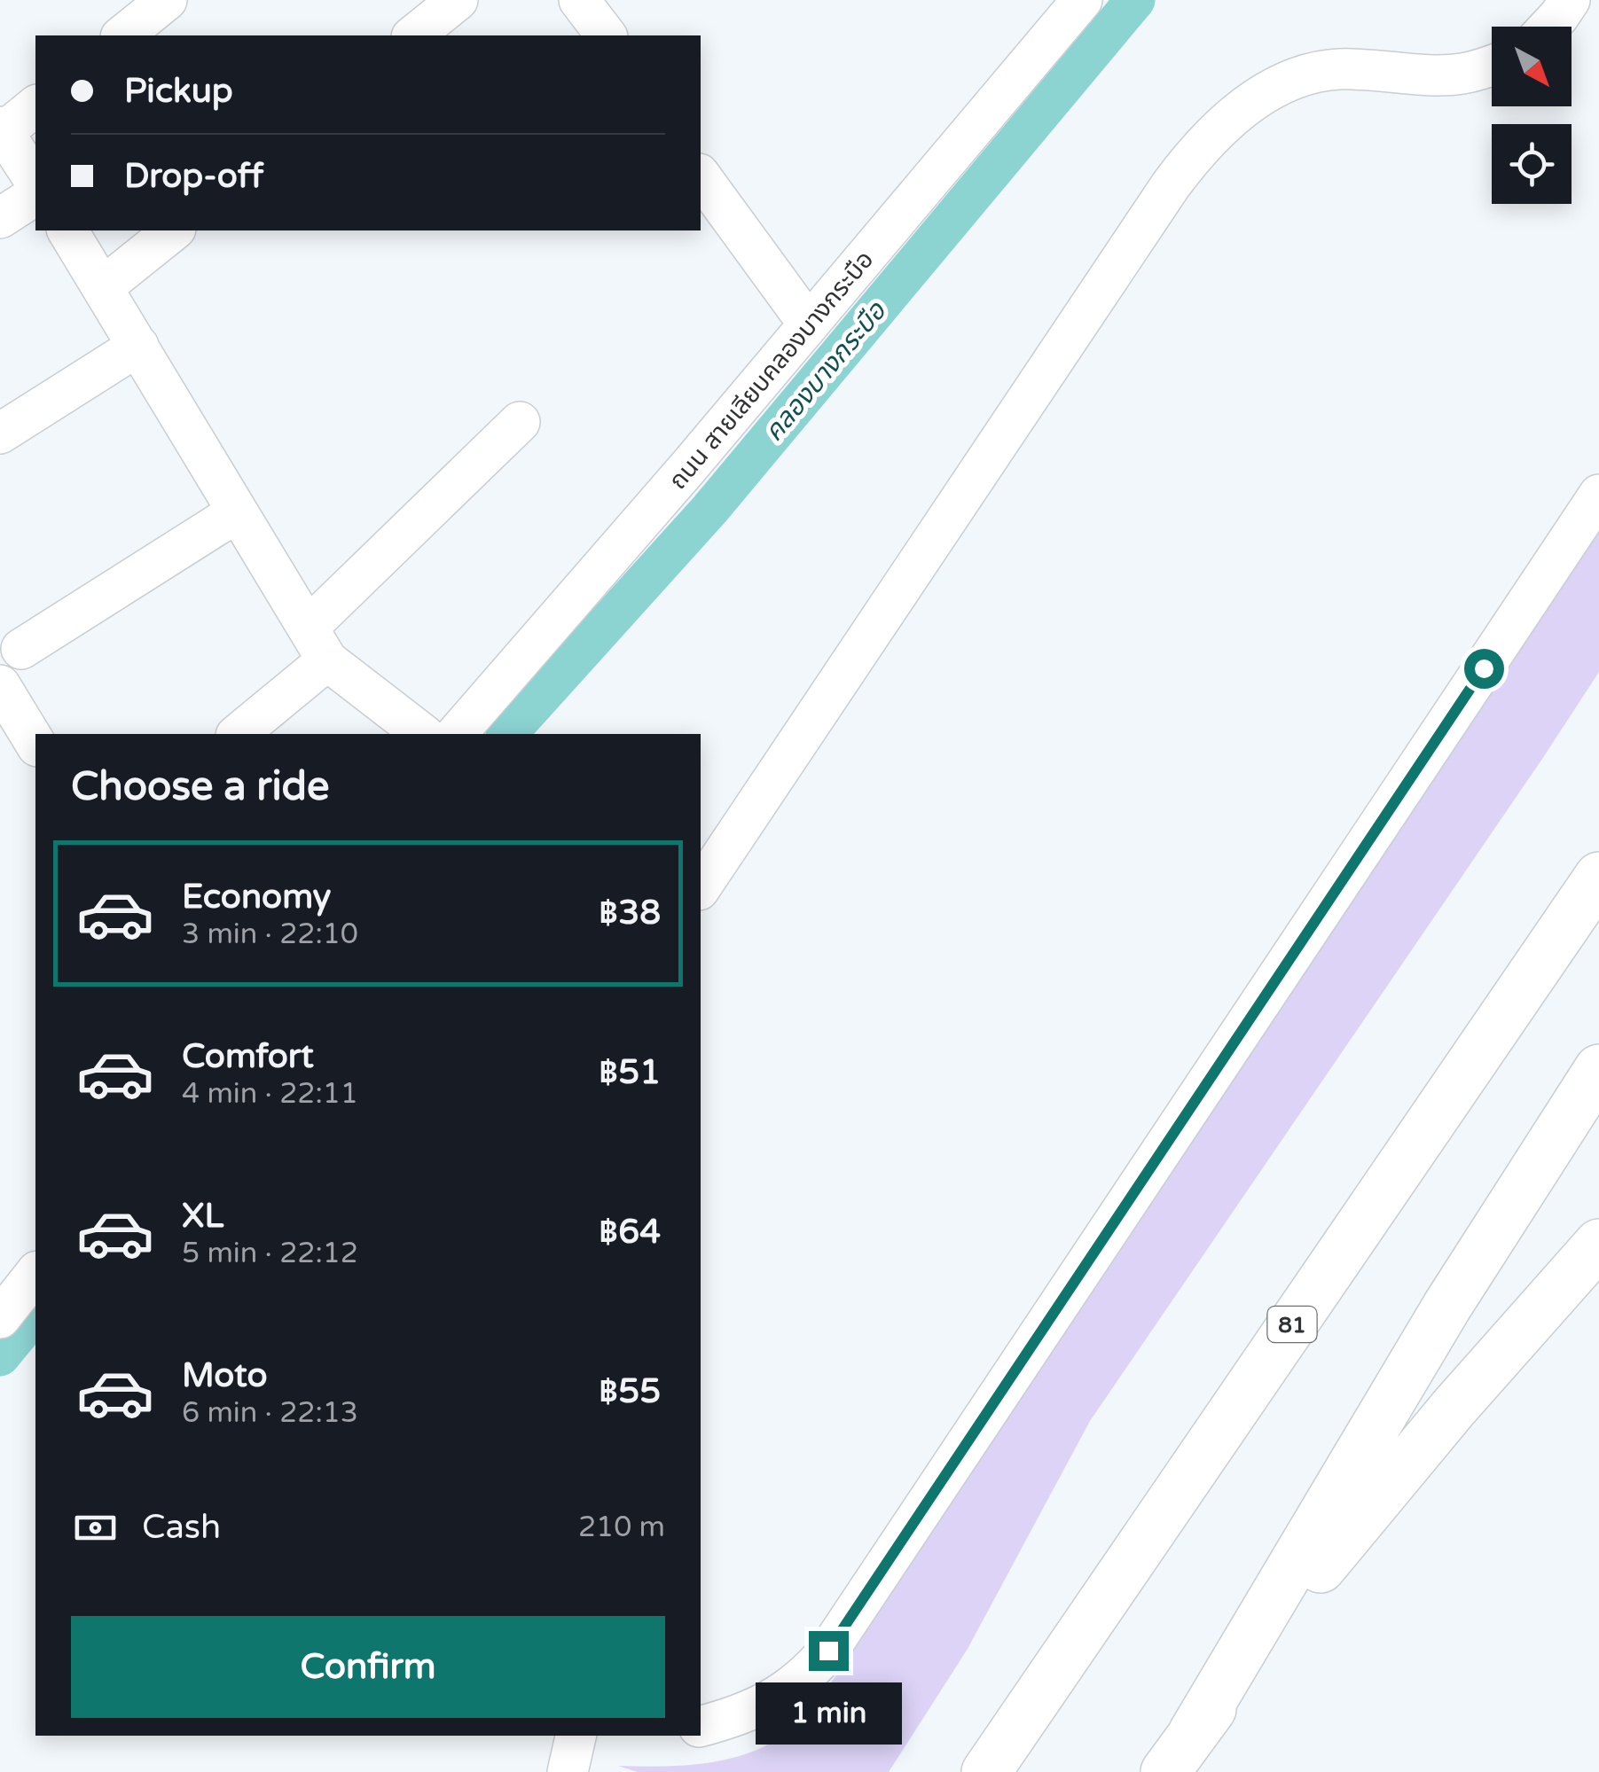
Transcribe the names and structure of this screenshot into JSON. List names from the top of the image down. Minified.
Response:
{"streets":{"highway":["81"],"street":["ถนน สายเลียบคลองบางกระบือ"]},"water":["คลองบางกระบือ"],"north":"bottom right","page":{"banner":["Pickup","Drop-off"],"heading":"Choose a ride","list":[{"name":"Economy","note":"3 min · 22:10","value":"฿38"},{"name":"Comfort","note":"4 min · 22:11","value":"฿51"},{"name":"XL","note":"5 min · 22:12","value":"฿64"},{"name":"Moto","note":"6 min · 22:13","value":"฿55"}],"pay":["Cash","210 m"],"buttons":"Confirm","bubble":"1 min"}}
